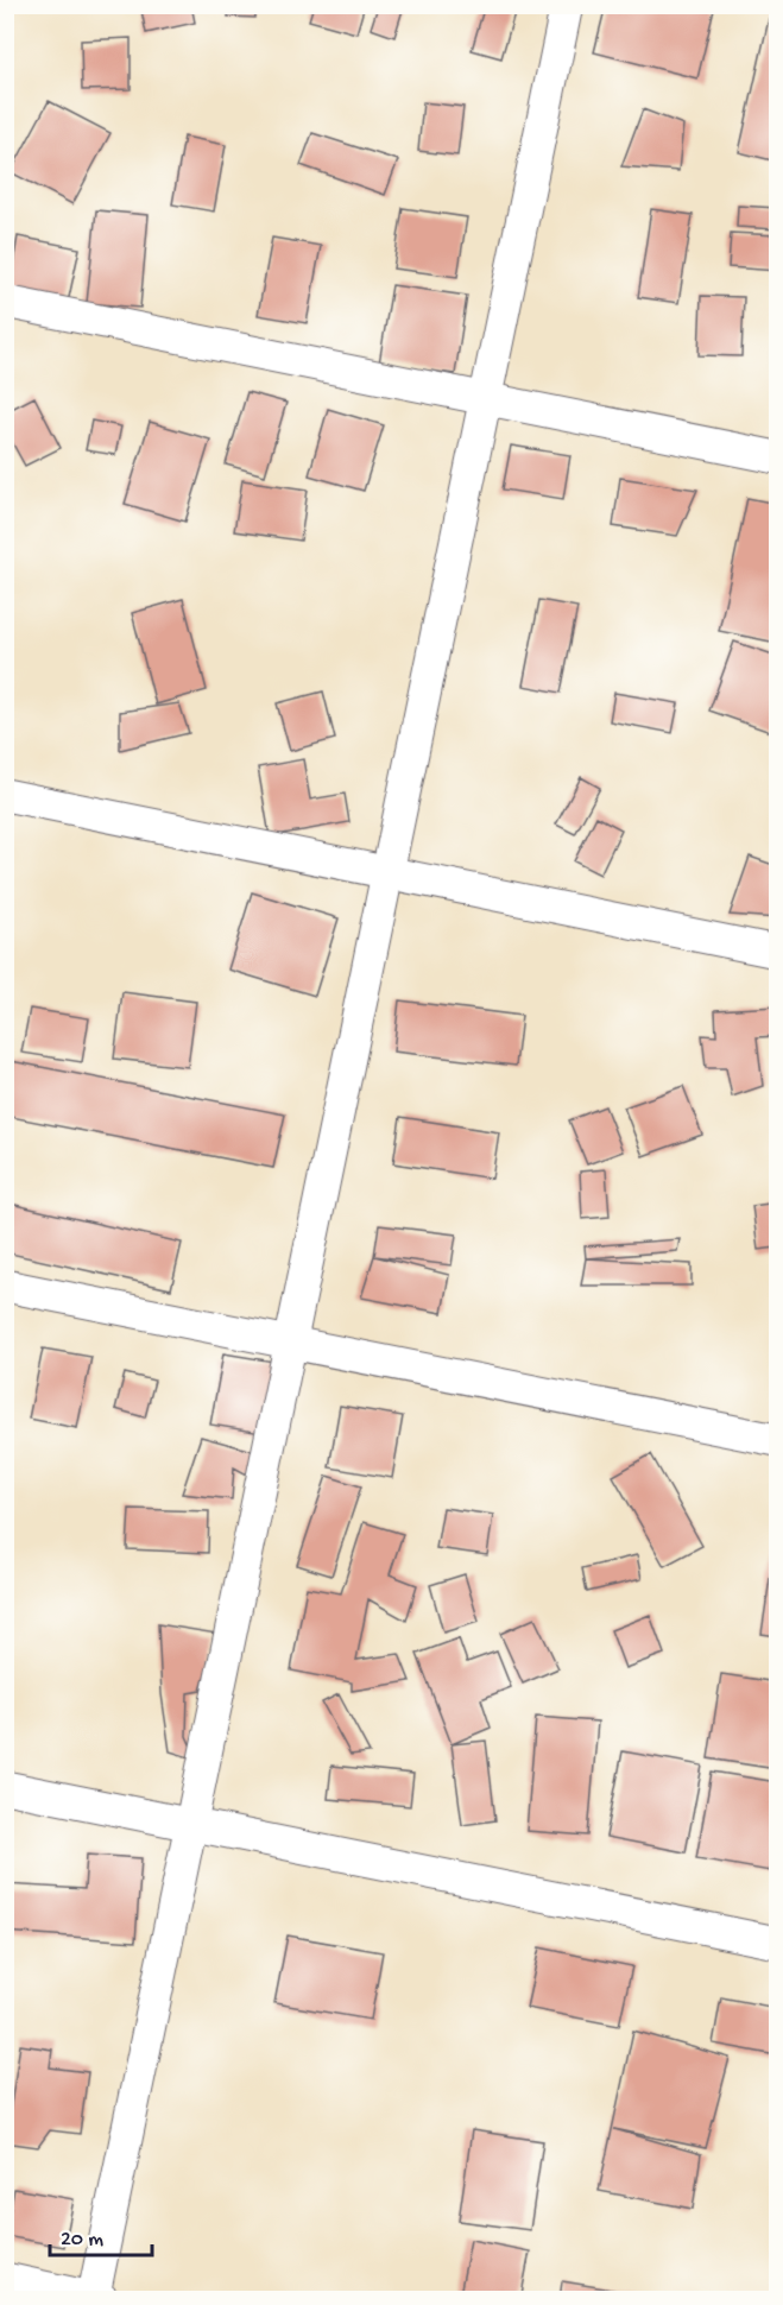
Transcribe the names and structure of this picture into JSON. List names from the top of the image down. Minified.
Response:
{"scale_bar":"20 m"}
